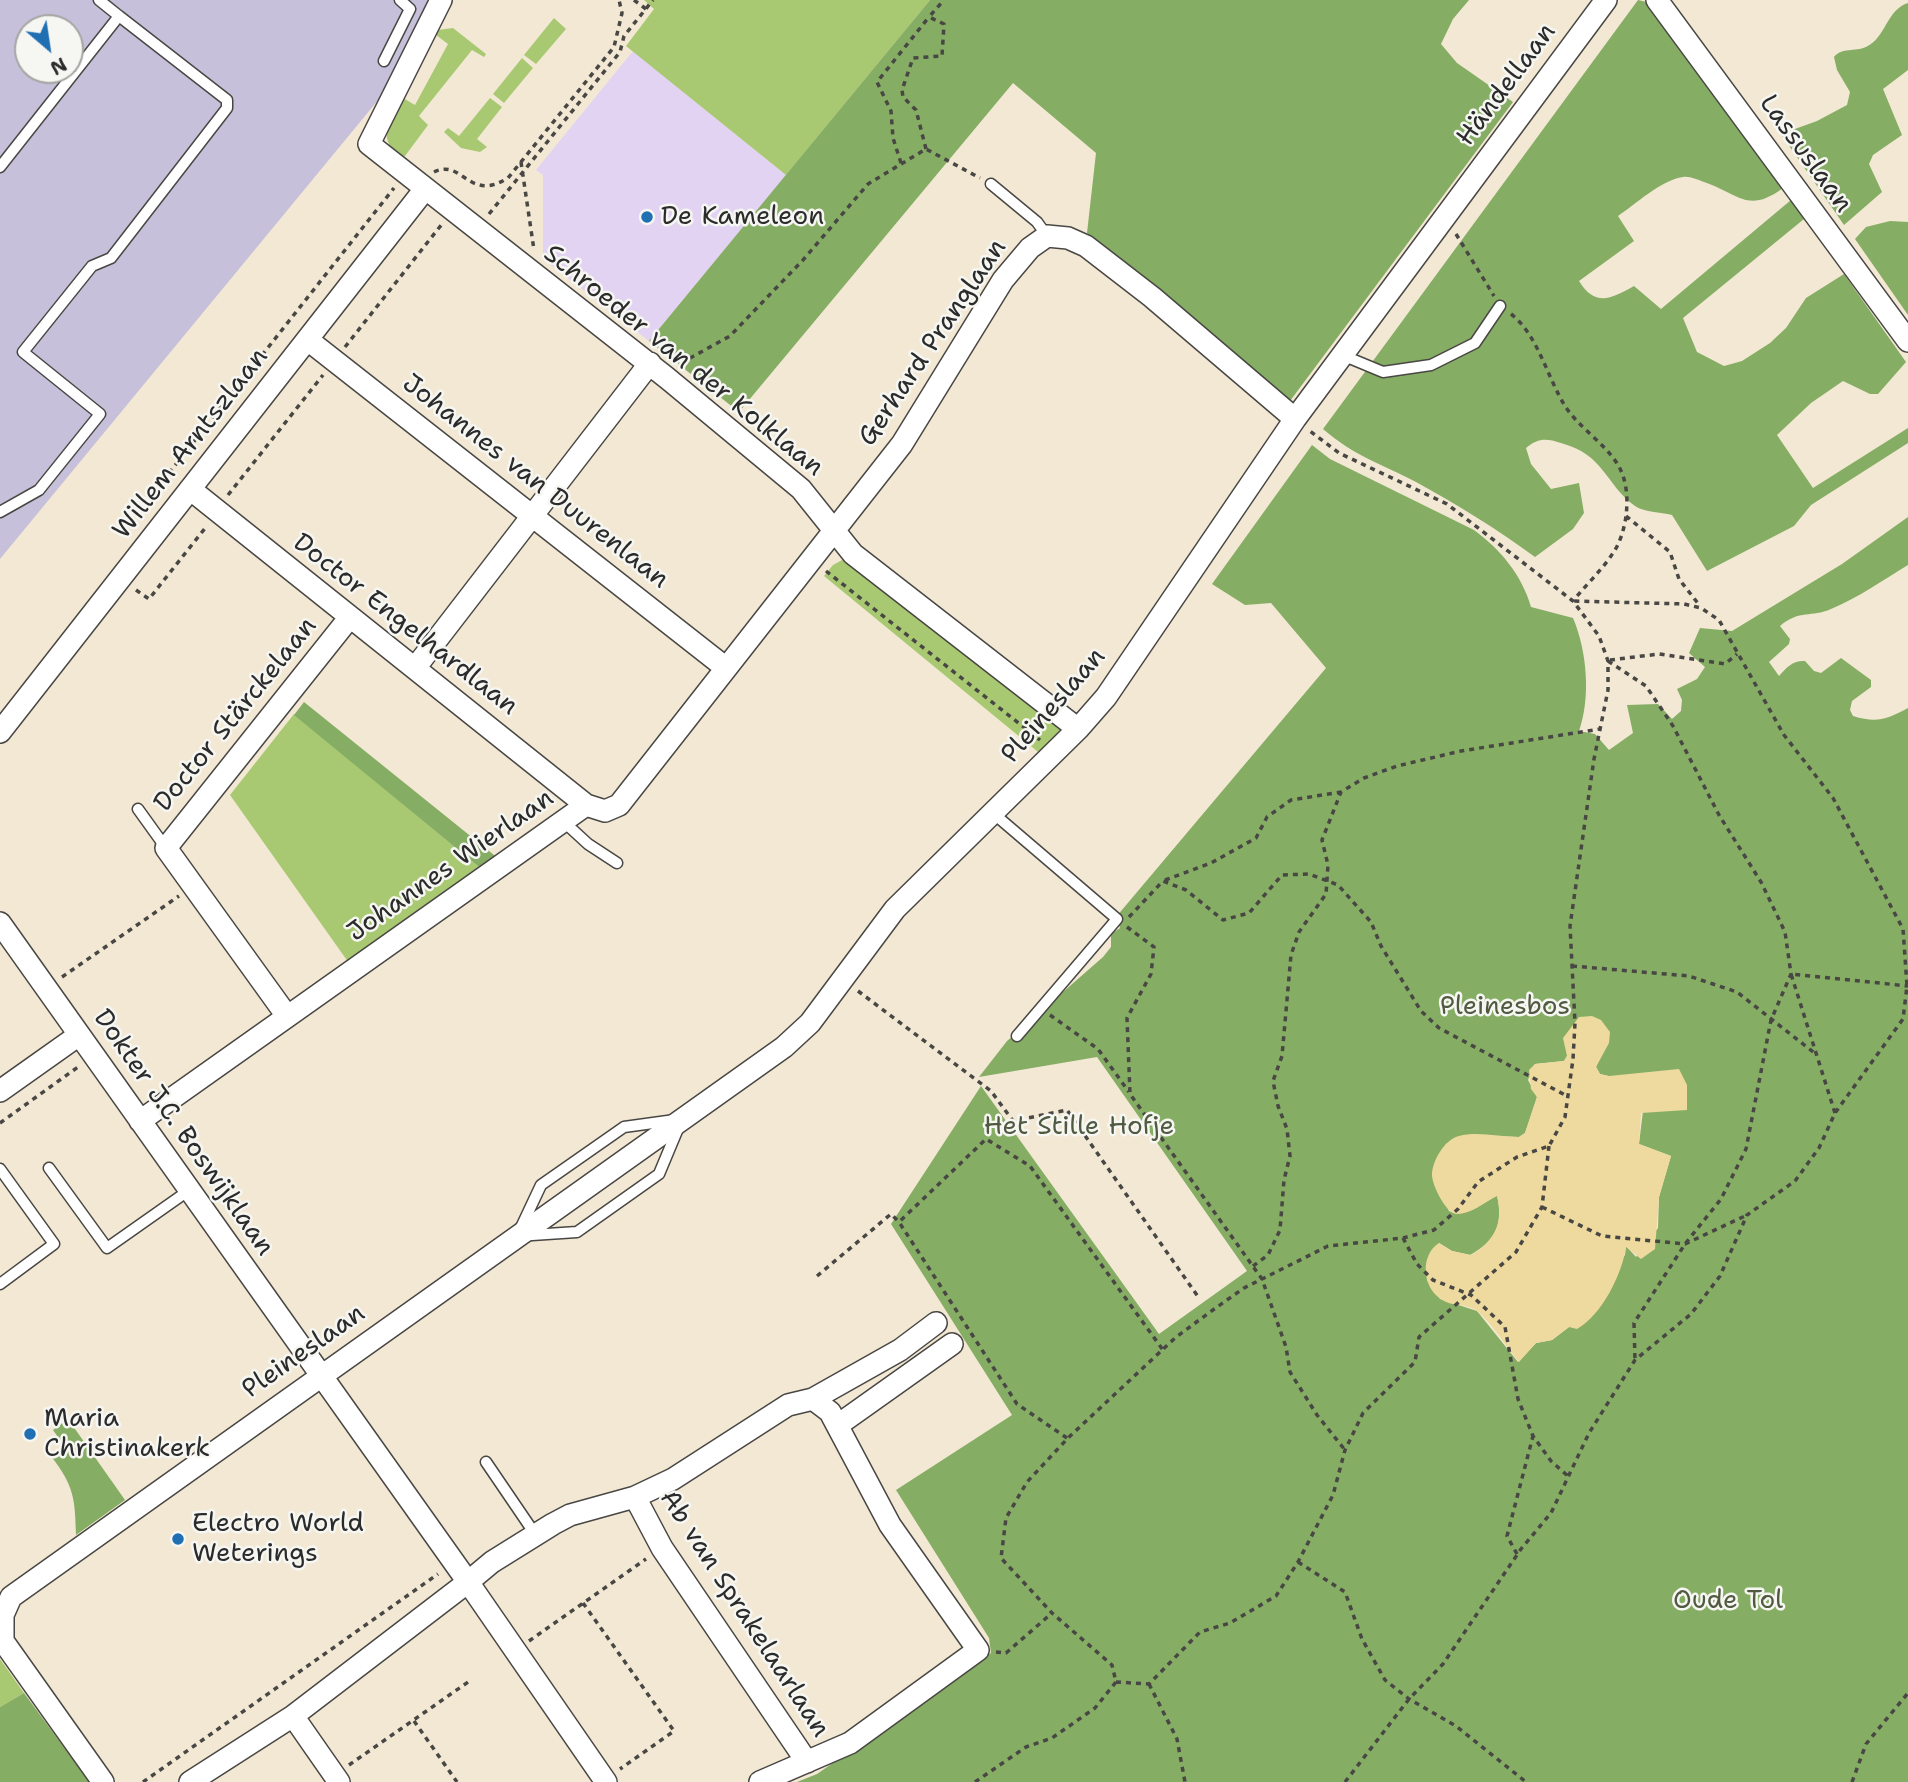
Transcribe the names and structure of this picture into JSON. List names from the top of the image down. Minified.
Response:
{"streets":{"street":["Händellaan","Lassuslaan","Gerhard Pranglaan","Schroeder van der Kolklaan","Willem Arntszlaan","Johannes van Duurenlaan","Doctor Engelhardlaan","Pleineslaan","Doctor Stärckelaan","Johannes Wierlaan","Dokter J.C. Boswijklaan","Ab van Sprakelaarlaan"]},"crossings":[["Händellaan","Pleineslaan"],["Gerhard Pranglaan","Schroeder van der Kolklaan"],["Gerhard Pranglaan","Pleineslaan"],["Gerhard Pranglaan","Johannes Wierlaan"],["Schroeder van der Kolklaan","Willem Arntszlaan"],["Schroeder van der Kolklaan","Pleineslaan"],["Schroeder van der Kolklaan","Johannes Wierlaan"],["Willem Arntszlaan","Johannes van Duurenlaan"],["Willem Arntszlaan","Doctor Engelhardlaan"],["Johannes van Duurenlaan","Johannes Wierlaan"],["Doctor Engelhardlaan","Doctor Stärckelaan"],["Doctor Engelhardlaan","Johannes Wierlaan"],["Pleineslaan","Dokter J.C. Boswijklaan"],["Doctor Stärckelaan","Johannes Wierlaan"],["Johannes Wierlaan","Dokter J.C. Boswijklaan"]],"parks":["Pleinesbos","Het Stille Hofje","Oude Tol"],"places":["De Kameleon","Maria Christinakerk","Electro World Weterings"],"north":"bottom right"}
